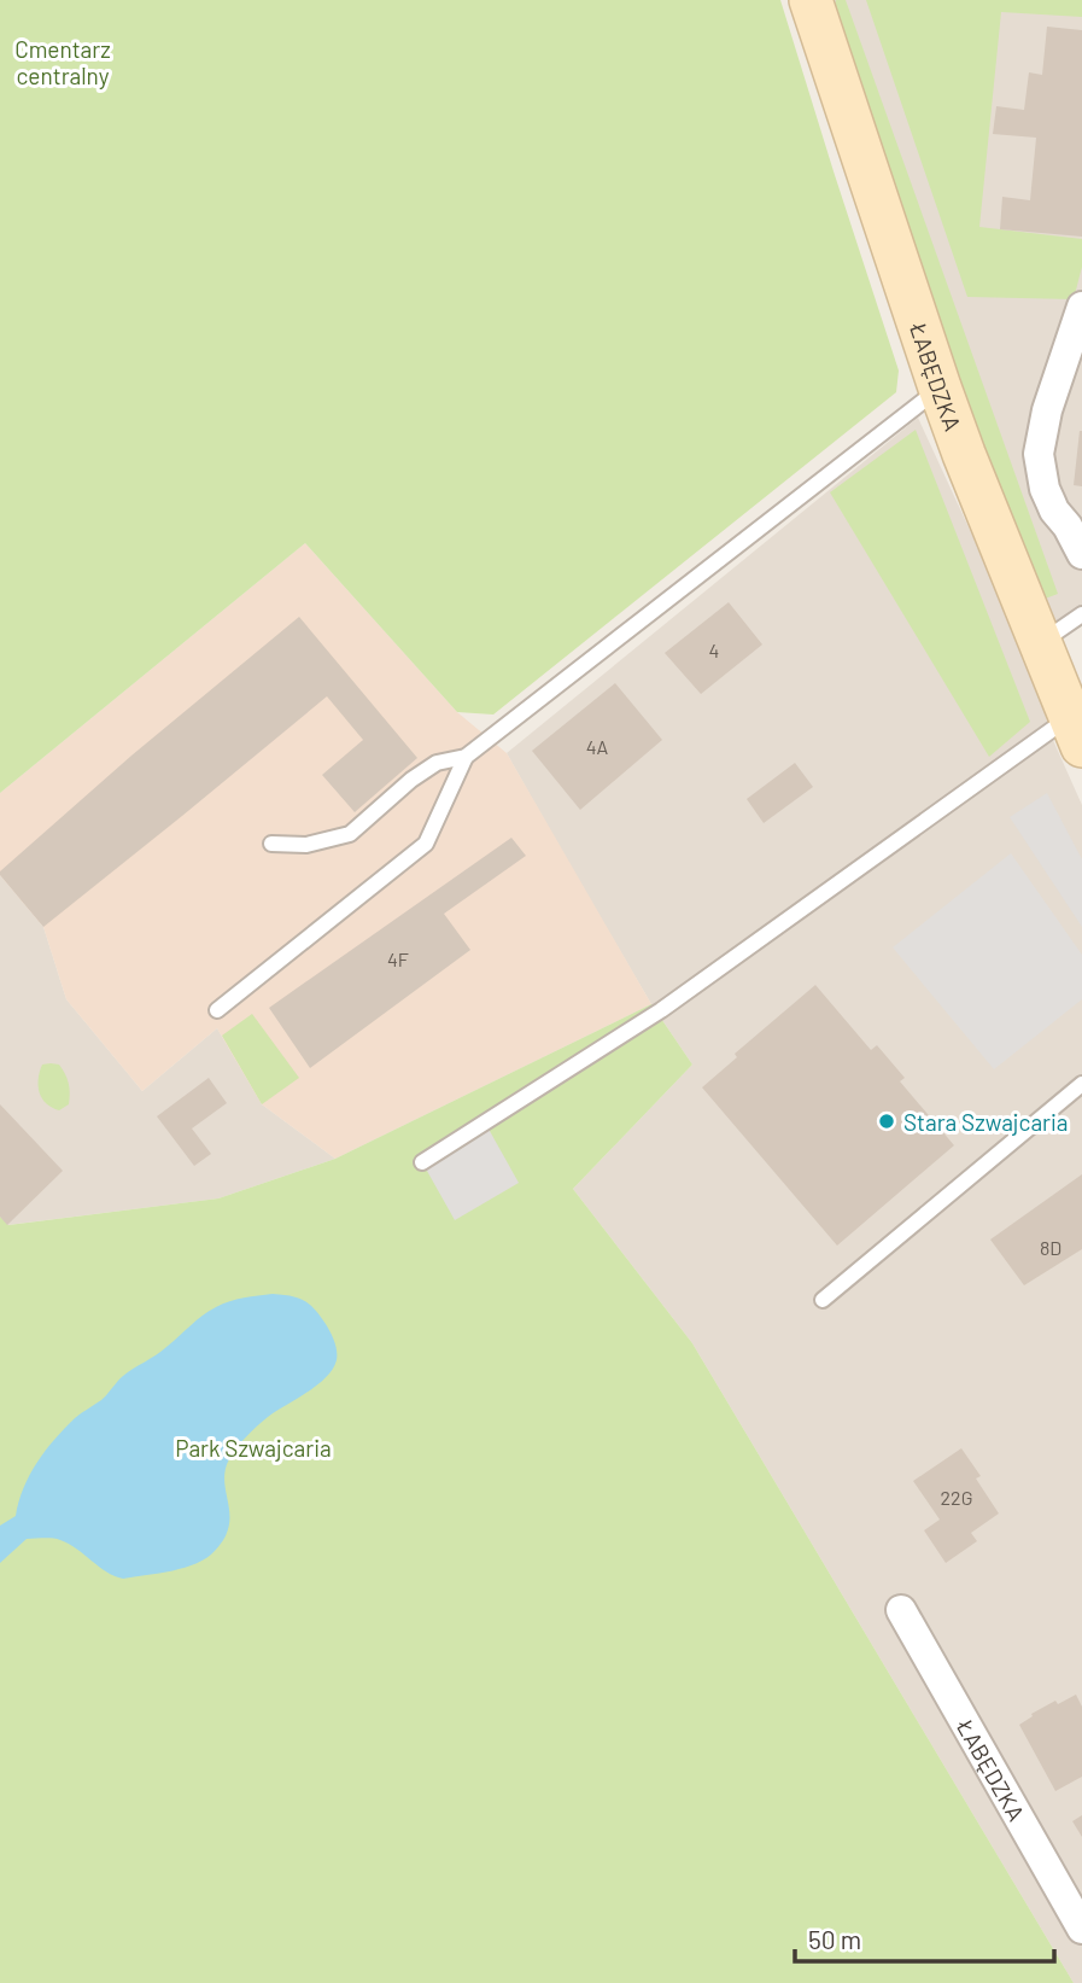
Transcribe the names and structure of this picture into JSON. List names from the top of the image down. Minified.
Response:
{"streets":{"street":["ŁABĘDZKA"]},"parks":["Cmentarz centralny","Park Szwajcaria"],"places":["Stara Szwajcaria"],"house_numbers":["4","4A","4F","8D","22G"],"scale_bar":"50 m"}
